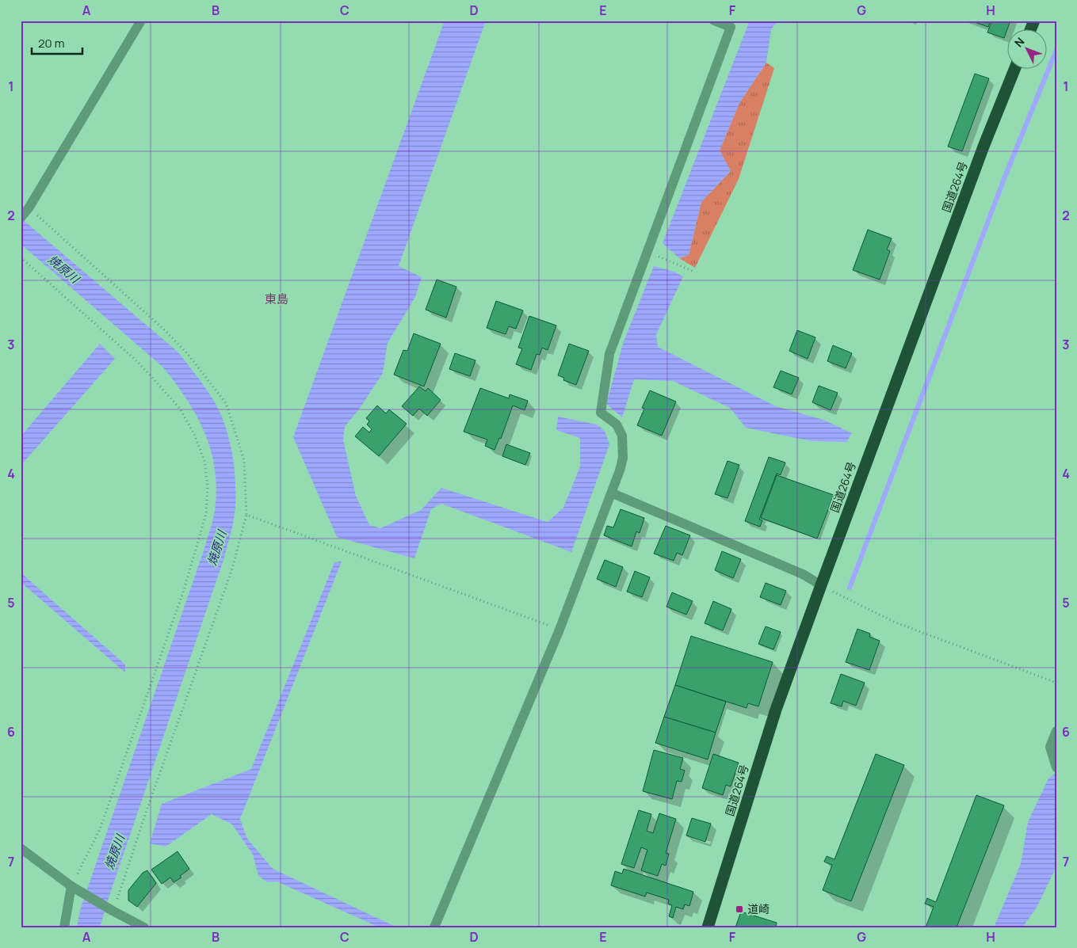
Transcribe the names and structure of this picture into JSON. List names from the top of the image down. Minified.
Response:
{"streets":{"highway":["国道264号"]},"districts":["東島"],"water":["焼原川"],"places":{"transit":["道崎"]},"scale_bar":"20 m","north":"top left","grid":{"columns":["A","B","C","D","E","F","G","H"],"rows":["1","2","3","4","5","6","7"]}}
